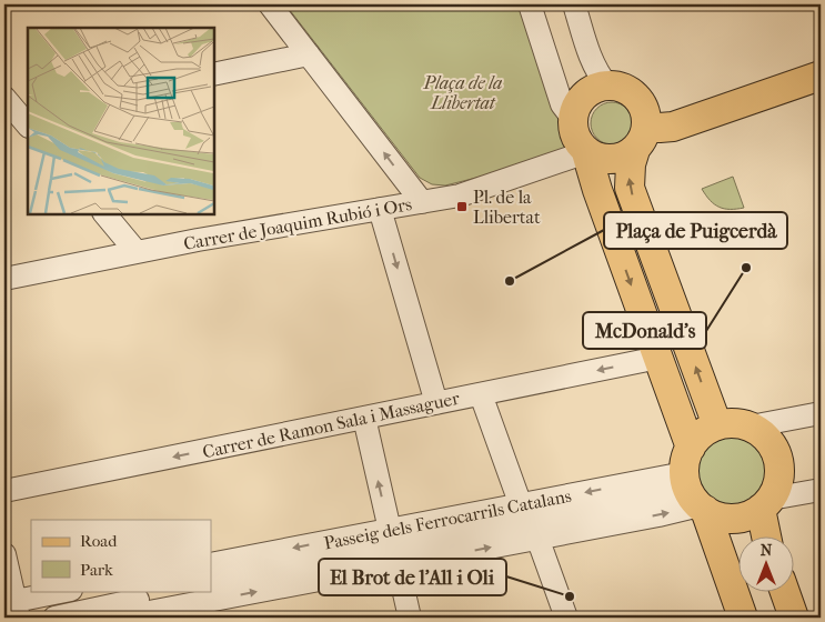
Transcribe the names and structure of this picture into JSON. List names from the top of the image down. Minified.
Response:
{"streets":{"street":["Carrer de Joaquim Rubió i Ors","Carrer de Ramon Sala i Massaguer","Passeig dels Ferrocarrils Catalans"]},"parks":["Plaça de la Llibertat"],"places":{"transit":["Pl. de la Llibertat"],"other":["McDonald's","Plaça de Puigcerdà","El Brot de l'All i Oli"]},"legend":["Road","Park"],"north":"top"}
